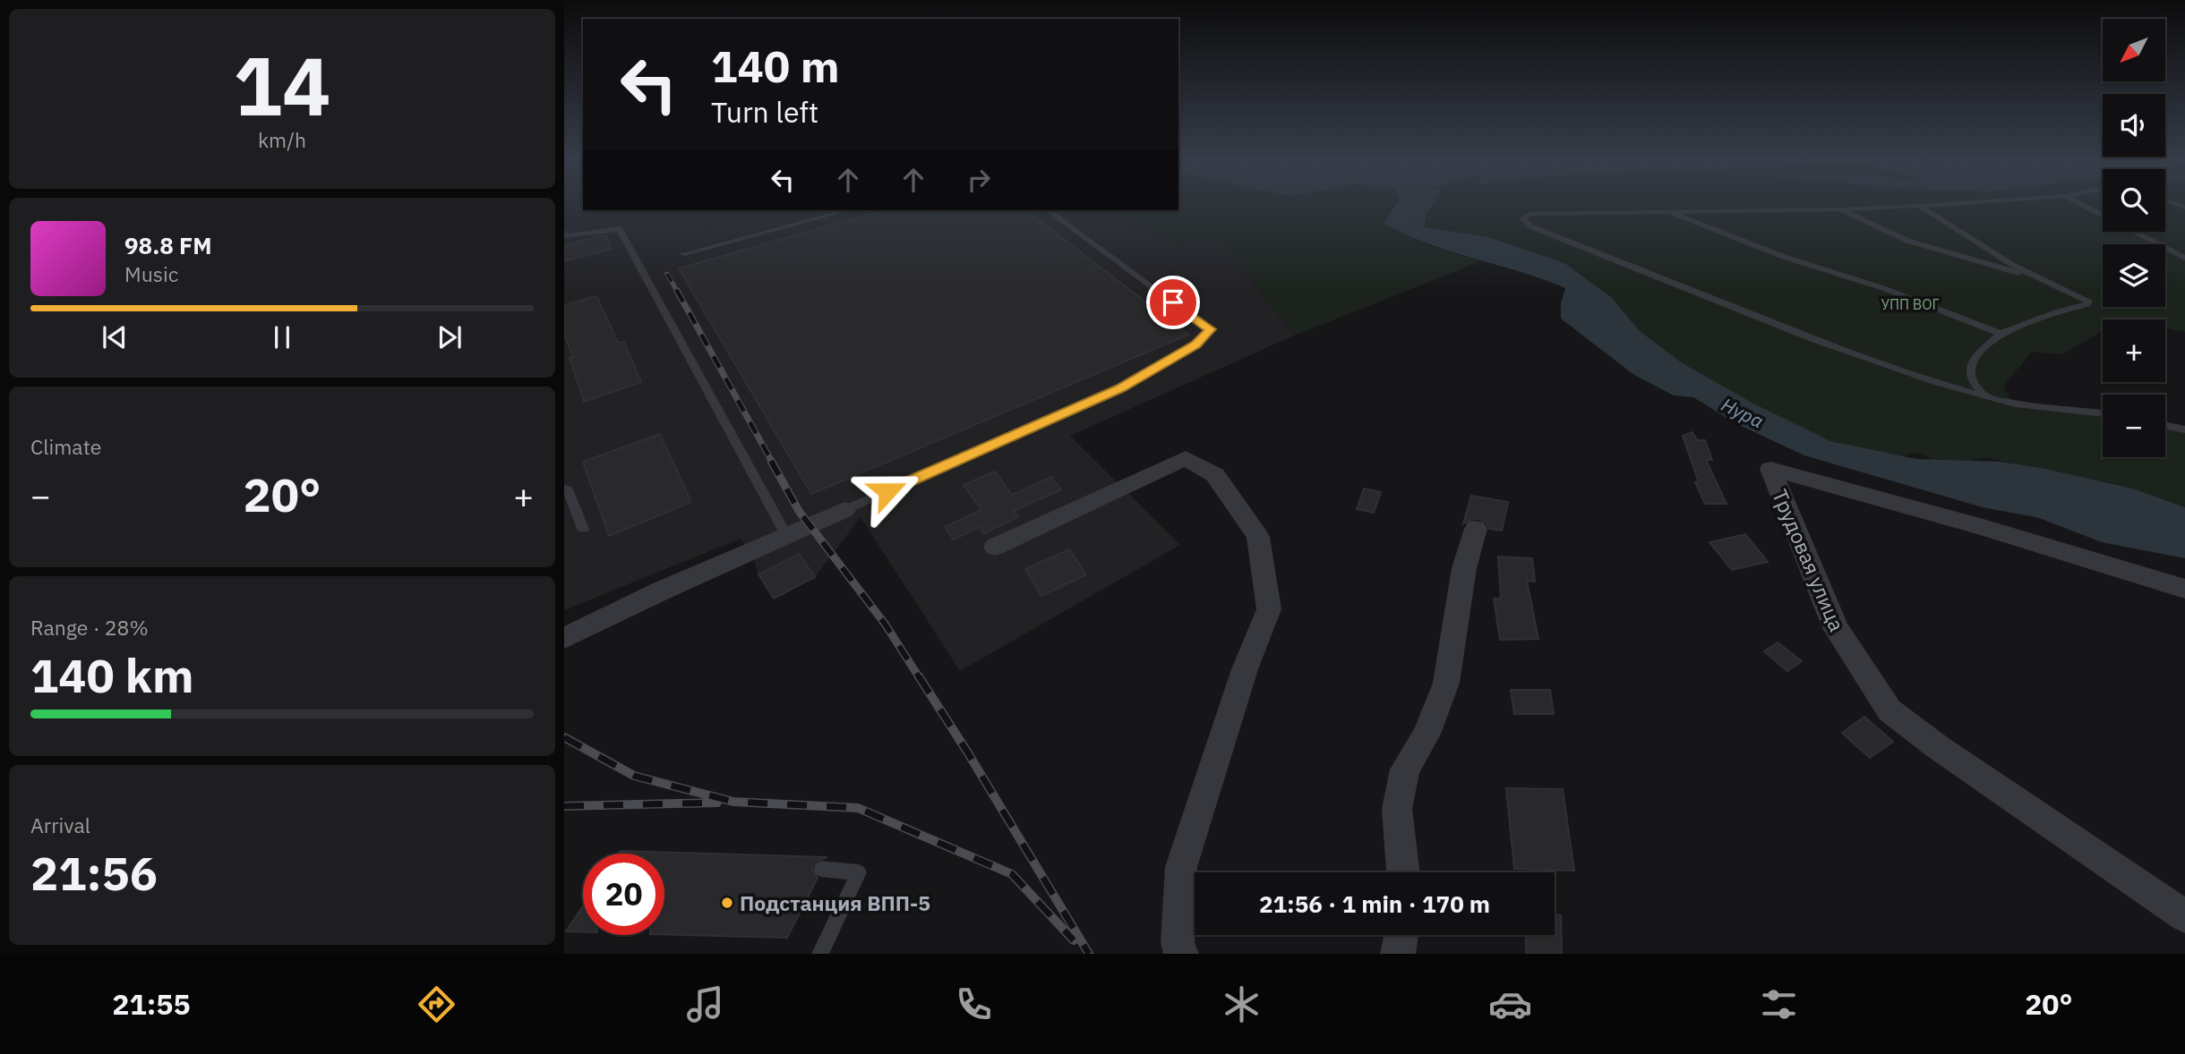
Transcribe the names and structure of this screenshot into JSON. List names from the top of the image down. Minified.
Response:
{"streets":{"street":["Трудовая улица"]},"water":["Нура"],"parks":["УПП ВОГ"],"places":["Подстанция ВПП-5"],"north":"bottom left","page":{"tile":[["14","km/h"],"Climate",["Range · 28%","140 km"],["Arrival","21:56"]],"map_buttons":["+","−"],"turn":["140 m","Turn left"],"song":["98.8 FM","Music"],"heat":["−","20°","+"],"limit":"20","trip":"21:56 · 1 min · 170 m","tabs":["21:55","20°"]}}
